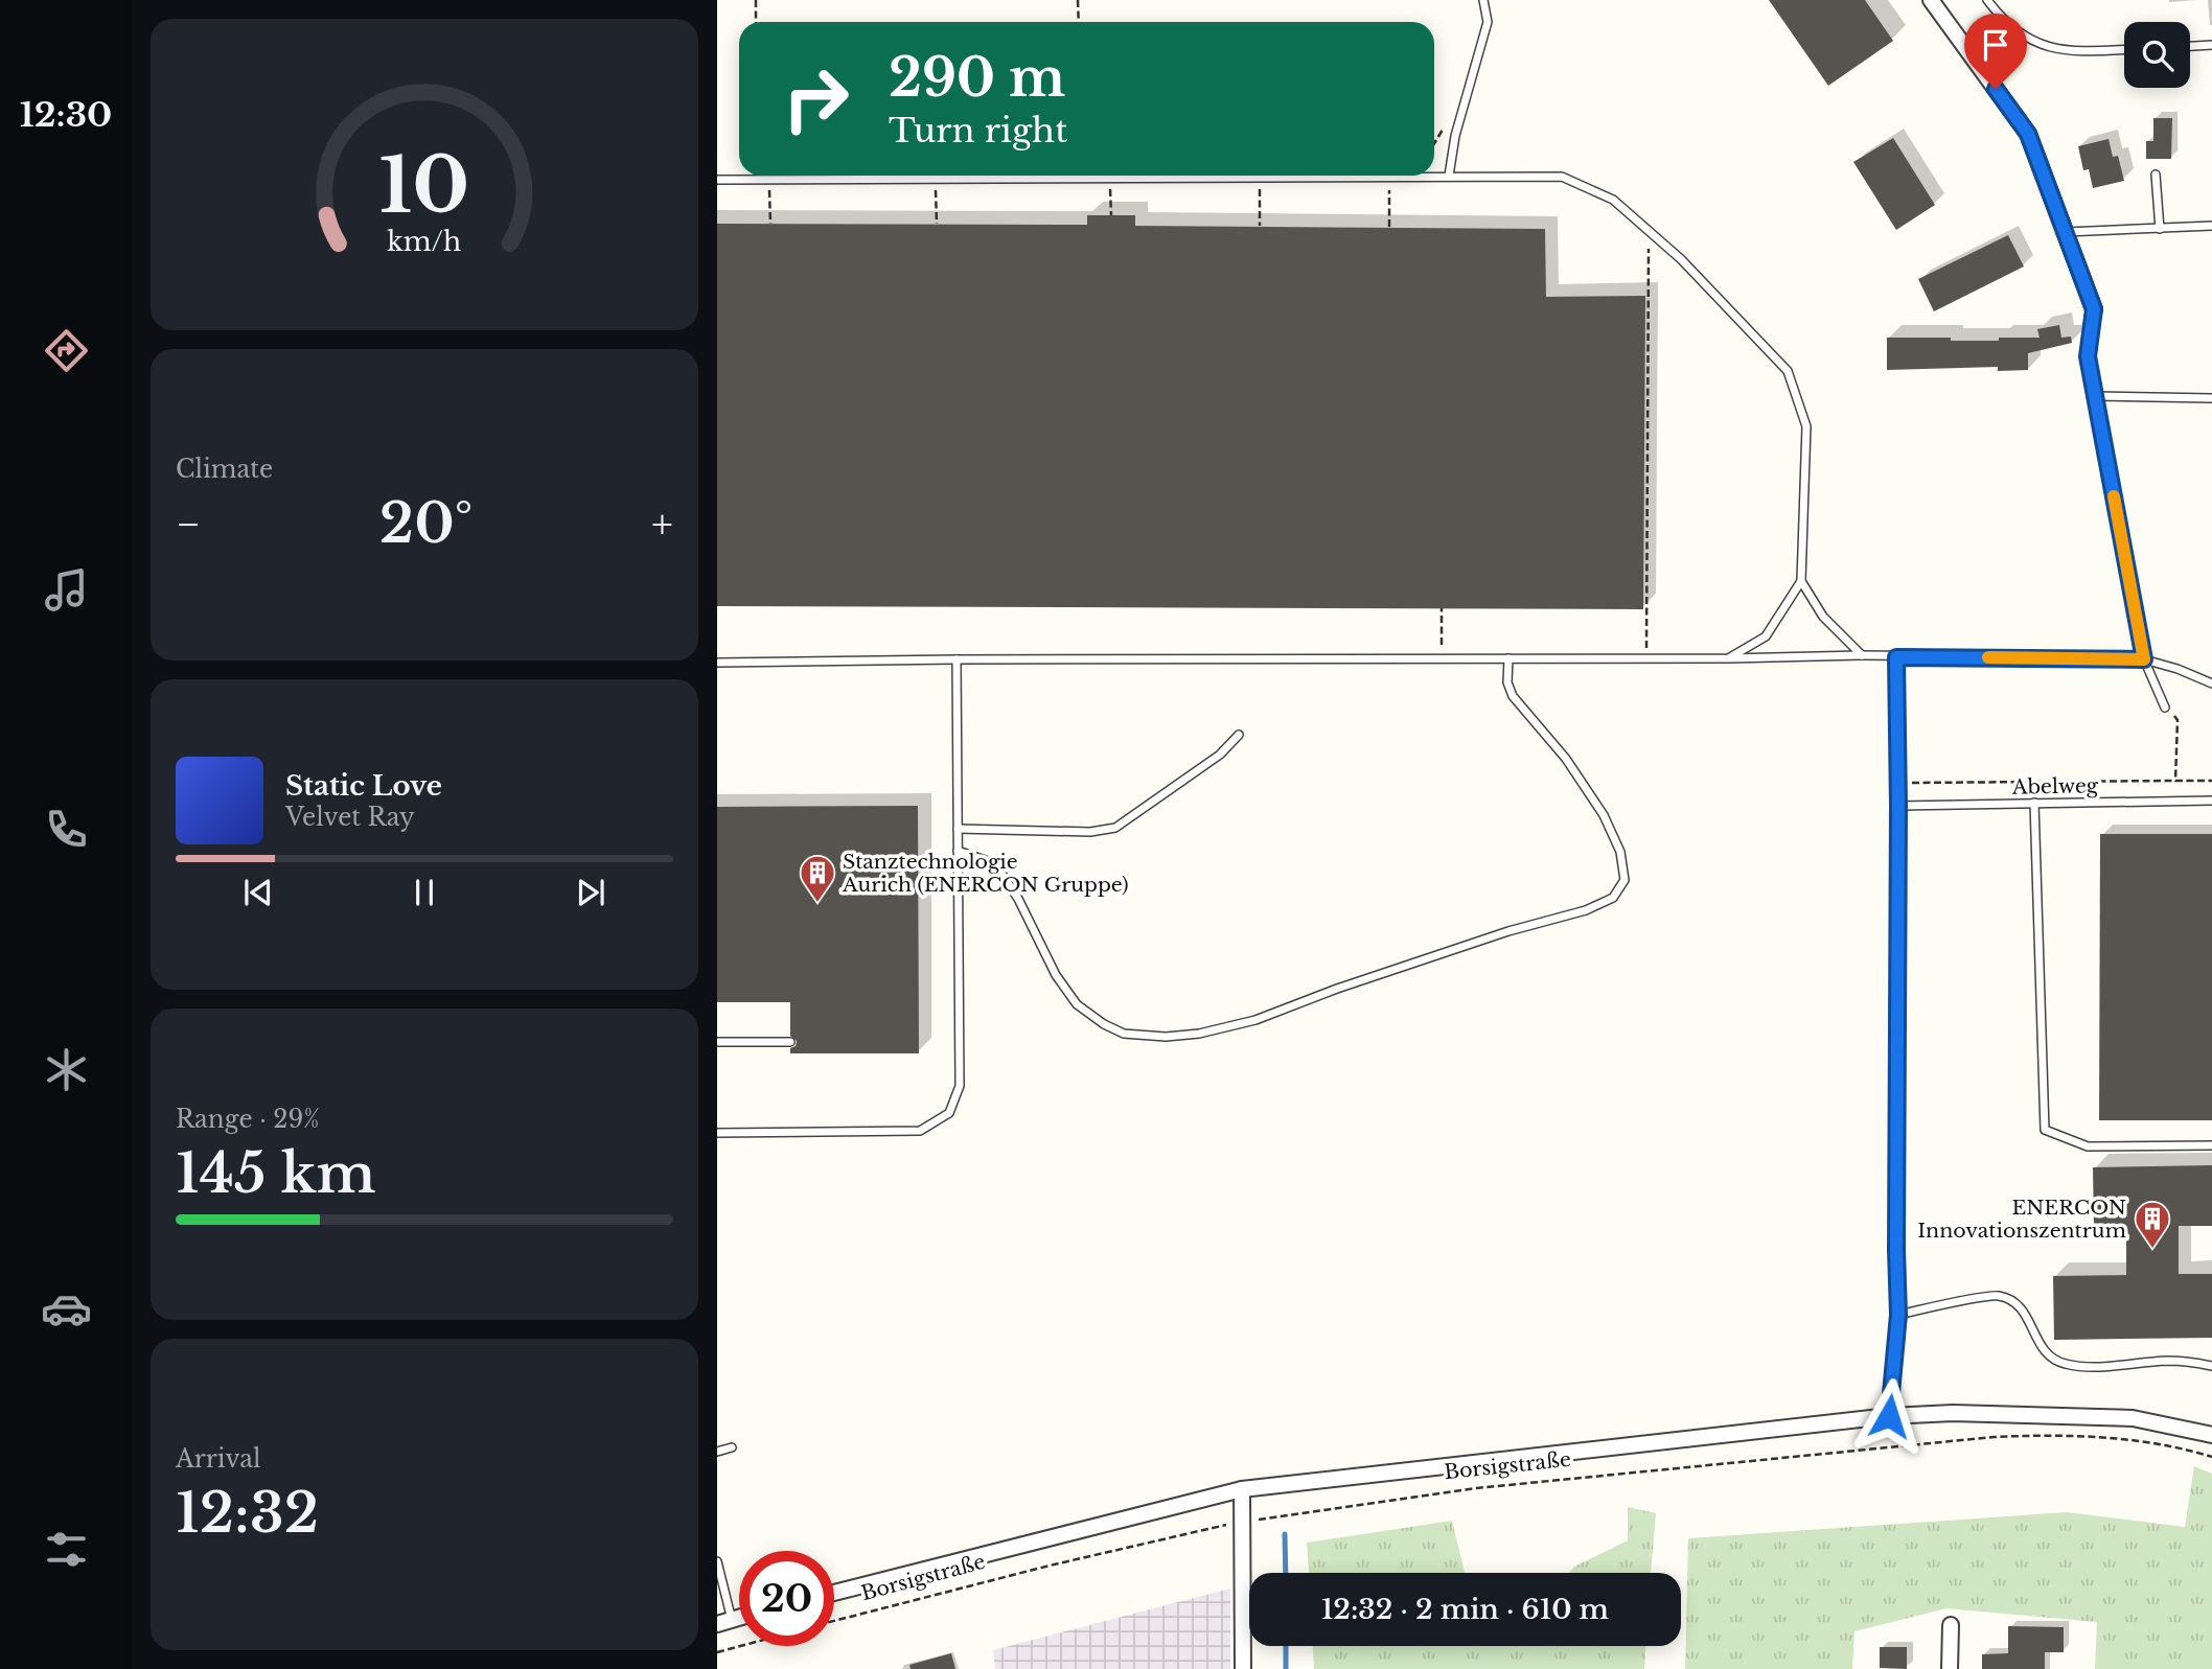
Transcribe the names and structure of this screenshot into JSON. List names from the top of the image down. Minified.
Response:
{"streets":{"street":["Borsigstraße"],"lane":["Abelweg"]},"places":{"building":["Stanztechnologie Aurich (ENERCON Gruppe)","ENERCON Innovationszentrum"]},"page":{"tabs":"12:30","turn":["290 m","Turn right"],"tile":["Climate",["Range · 29%","145 km"],["Arrival","12:32"]],"heat":["−","20°","+"],"song":["Static Love","Velvet Ray"],"limit":"20","trip":"12:32 · 2 min · 610 m","gauge":["10","km/h"]}}
